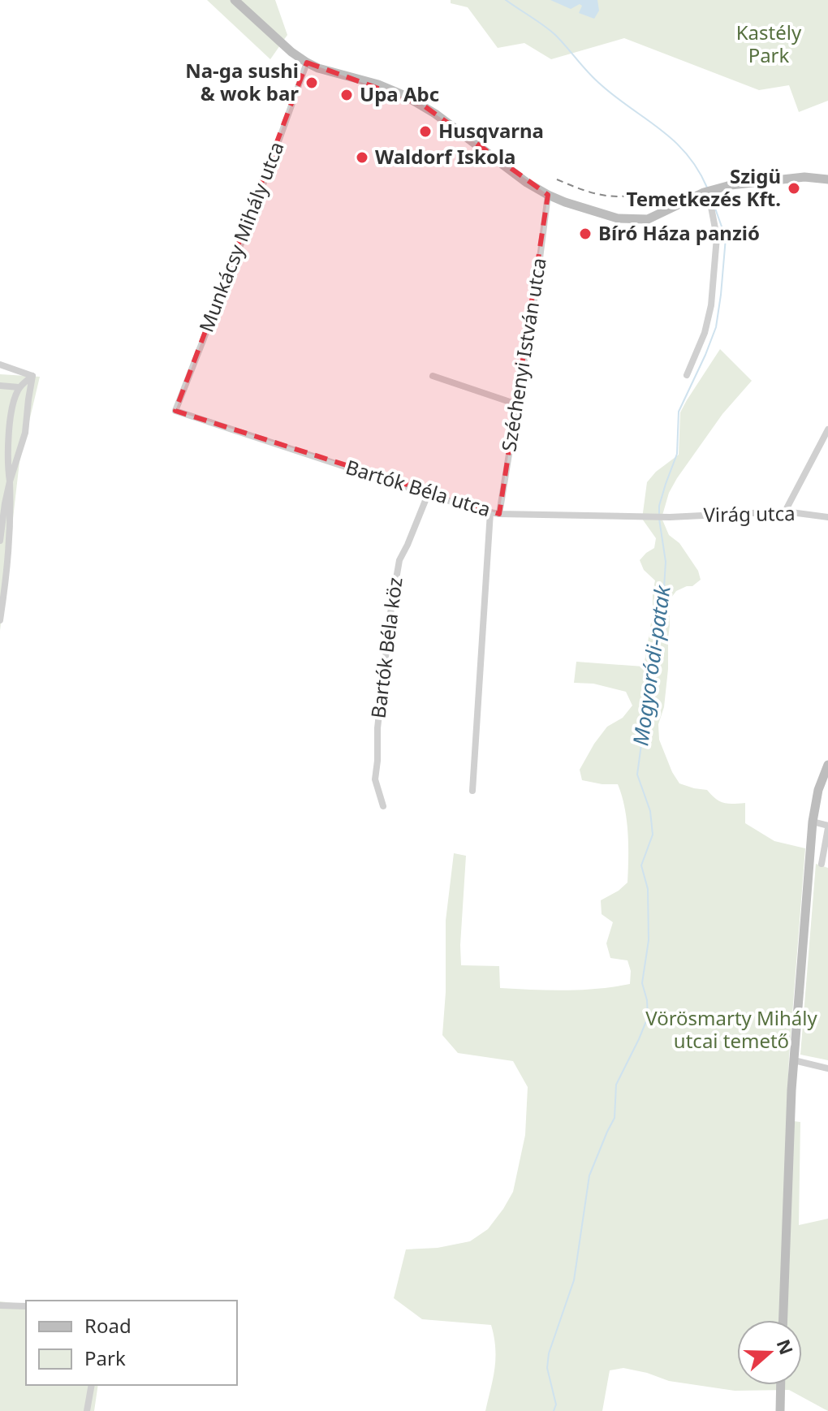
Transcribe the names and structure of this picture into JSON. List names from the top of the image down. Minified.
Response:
{"streets":{"street":["Munkácsy Mihály utca","Széchenyi István utca","Bartók Béla utca","Virág utca","Bartók Béla köz"]},"crossings":[["Munkácsy Mihály utca","Bartók Béla utca"],["Széchenyi István utca","Bartók Béla utca"],["Bartók Béla utca","Virág utca"],["Bartók Béla utca","Bartók Béla köz"]],"water":["Mogyoródi-patak"],"parks":["Kastély Park","Vörösmarty Mihály utcai temető"],"places":["Na-ga sushi & wok bar","Upa Abc","Husqvarna","Waldorf Iskola","Szigü Temetkezés Kft.","Bíró Háza panzió"],"legend":["Road","Park"],"north":"right"}
